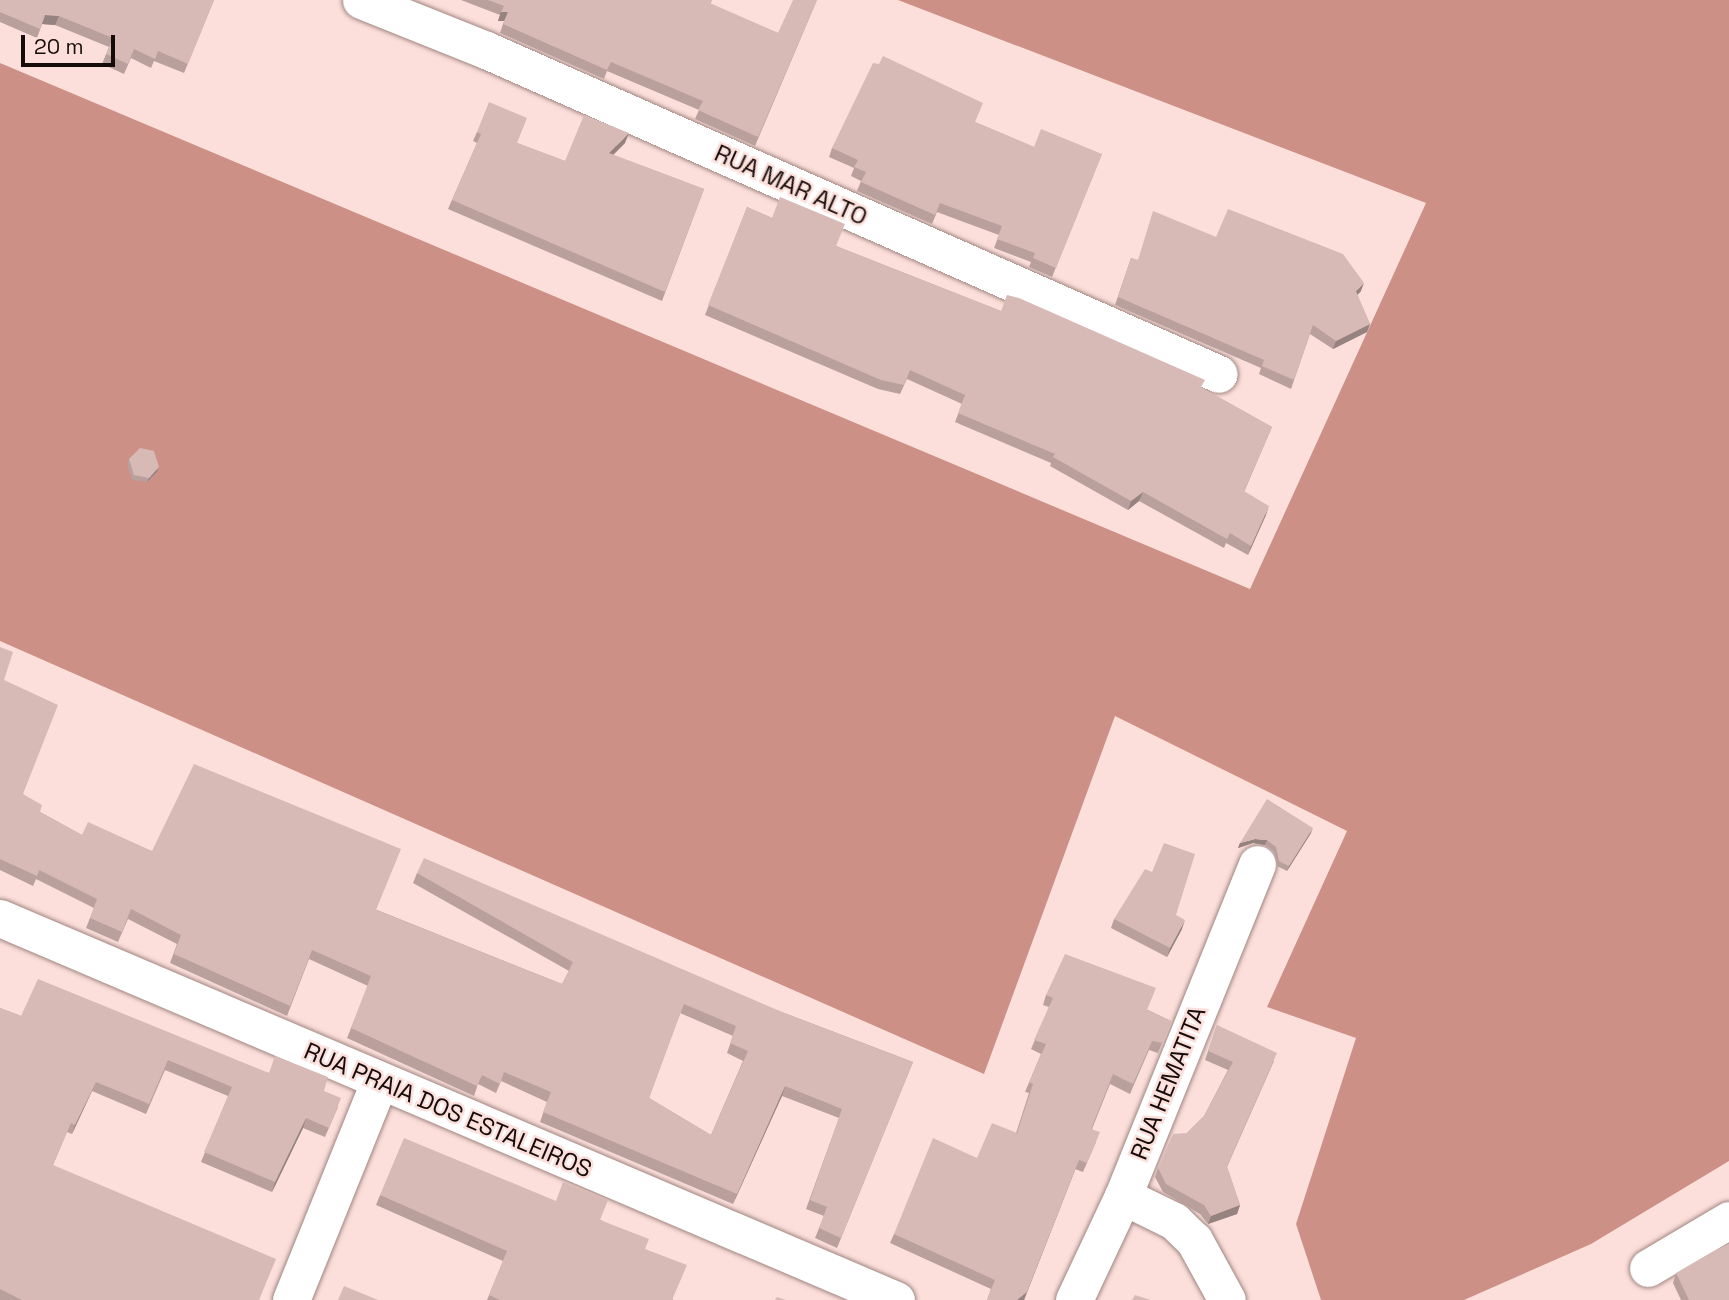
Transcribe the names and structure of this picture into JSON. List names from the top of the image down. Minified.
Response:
{"streets":{"street":["RUA MAR ALTO","RUA HEMATITA","RUA PRAIA DOS ESTALEIROS"]},"scale_bar":"20 m"}
